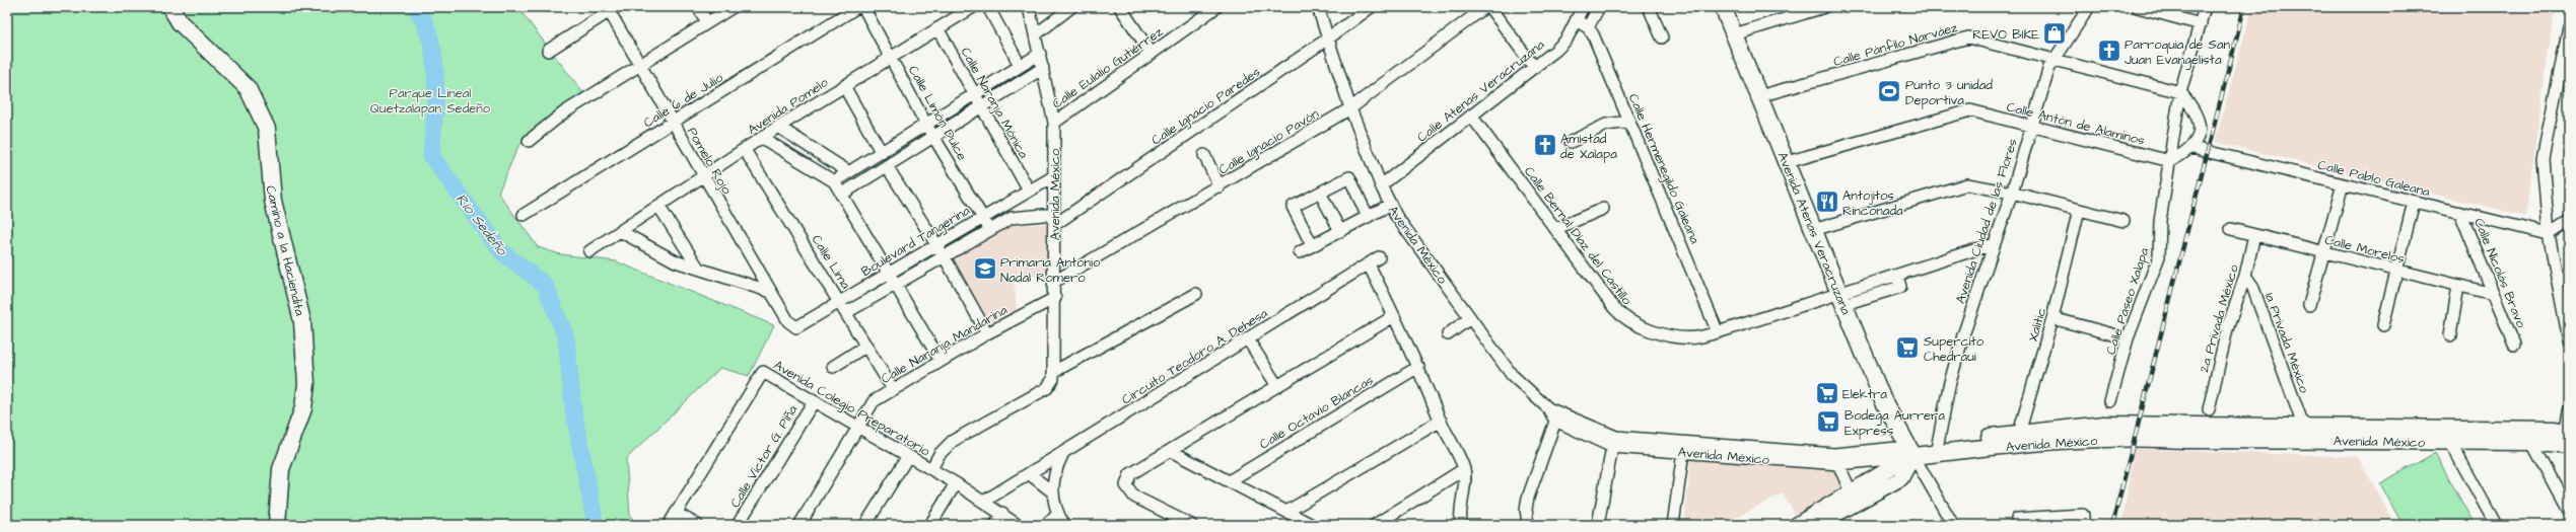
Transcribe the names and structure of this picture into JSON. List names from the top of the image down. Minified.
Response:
{"streets":{"main road":["Avenida México","Avenida Atenas Veracruzana","Camino a la Haciendita"],"street":["Calle Pánfilo Narváez","Calle Eulalio Gutiérrez","Calle Atenas Veracruzana","Calle 6 de Julio","Calle Naranja Mónica","Avenida Pomelo","Calle Ignacio Paredes","Calle Limón Dulce","Calle Antón de Alaminos","Calle Ignacio Pavón","Pomelo Rojo","Calle Hermenegildo Galeana","Calle Pablo Galeana","Avenida Ciudad de las Flores","Calle Bernal Díaz del Castillo","Boulevard Tangerina","Calle Morelos","Calle Lima","Calle Nicolás Bravo","Calle Paseo Xalapa","2a Privada México","Xalitic","1a Privada México","Calle Naranja Mandarina","Circuito Teodoro A. Dehesa","Avenida Colegio Preparatorio","Calle Octavio Blancas","Calle Víctor G. Piña"]},"crossings":[["Calle Pánfilo Narváez","Avenida Ciudad de las Flores"],["Calle Pánfilo Narváez","Avenida Atenas Veracruzana"],["Calle Pánfilo Narváez","Calle Paseo Xalapa"],["Calle Eulalio Gutiérrez","Avenida México"],["Calle Atenas Veracruzana","Calle Hermenegildo Galeana"],["Calle Atenas Veracruzana","Avenida México"],["Calle Atenas Veracruzana","Calle Bernal Díaz del Castillo"],["Calle 6 de Julio","Pomelo Rojo"],["Calle Naranja Mónica","Avenida Pomelo"],["Calle Naranja Mónica","Boulevard Tangerina"],["Avenida Pomelo","Calle Limón Dulce"],["Avenida Pomelo","Pomelo Rojo"],["Avenida Pomelo","Calle Lima"],["Calle Ignacio Paredes","Avenida México"],["Calle Limón Dulce","Boulevard Tangerina"],["Calle Antón de Alaminos","Avenida Ciudad de las Flores"],["Calle Antón de Alaminos","Avenida Atenas Veracruzana"],["Calle Antón de Alaminos","Calle Paseo Xalapa"],["Calle Ignacio Pavón","Avenida México"],["Pomelo Rojo","Boulevard Tangerina"],["Calle Hermenegildo Galeana","Calle Bernal Díaz del Castillo"],["Calle Pablo Galeana","Calle Nicolás Bravo"],["Avenida México","Avenida Ciudad de las Flores"],["Avenida México","Avenida Atenas Veracruzana"],["Avenida México","Boulevard Tangerina"],["Avenida México","Xalitic"],["Avenida México","Calle Naranja Mandarina"],["Avenida México","Avenida Colegio Preparatorio"],["Avenida Ciudad de las Flores","Calle Bernal Díaz del Castillo"],["Avenida Atenas Veracruzana","Calle Bernal Díaz del Castillo"],["Boulevard Tangerina","Calle Lima"],["Calle Morelos","Calle Nicolás Bravo"],["Calle Morelos","2a Privada México"],["Calle Lima","Calle Naranja Mandarina"],["2a Privada México","1a Privada México"],["Calle Naranja Mandarina","Avenida Colegio Preparatorio"],["Circuito Teodoro A. Dehesa","Avenida Colegio Preparatorio"],["Avenida Colegio Preparatorio","Calle Víctor G. Piña"]],"water":["Río Sedeño"],"parks":["Parque Lineal Quetzalapan Sedeño"],"places":{"shop":["REVO BIKE"],"church":["Parroquia de San Juan Evangelista","Amistad de Xalapa"],"sports":["Punto 3 unidad Deportiva"],"restaurant":["Antojitos Rinconada"],"school or university":["Primaria Antonio Nadal Romero"],"supermarket":["Supercito Chedraui","Elektra","Bodega Aurrera Express"]}}
